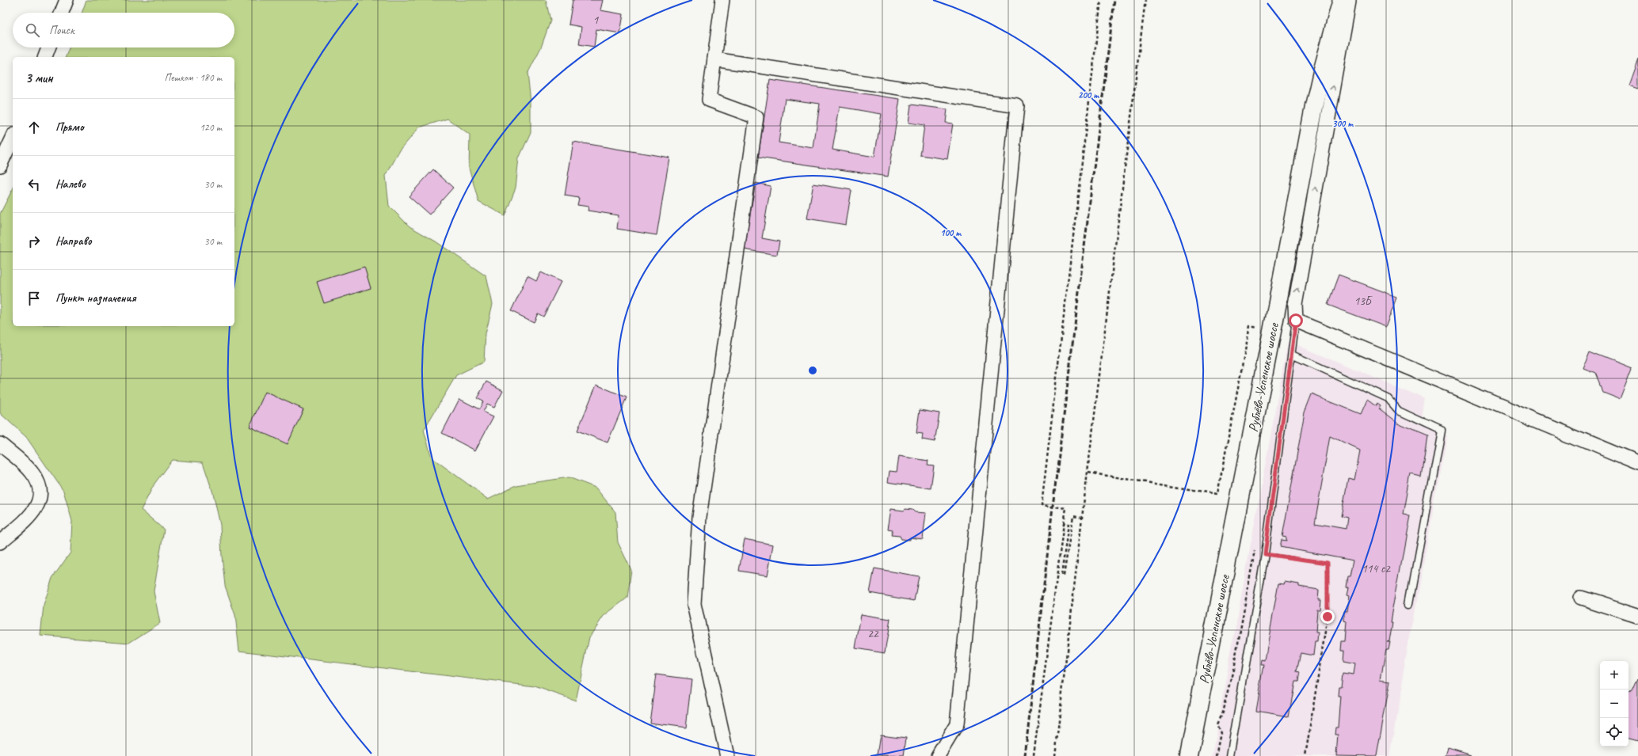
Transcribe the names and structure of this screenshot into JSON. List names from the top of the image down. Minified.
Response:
{"streets":{"main road":["Рублёво-Успенское шоссе"]},"house_numbers":["1","13Б","114 с2","22"],"page":{"search":"Поиск","heading":["3 мин","Пешком · 180 m"],"list":[["Прямо","120 m"],["Налево","30 m"],["Направо","30 m"],"Пункт назначения"],"map_buttons":["+","−"]},"rings":["200 m","300 m","100 m"]}
